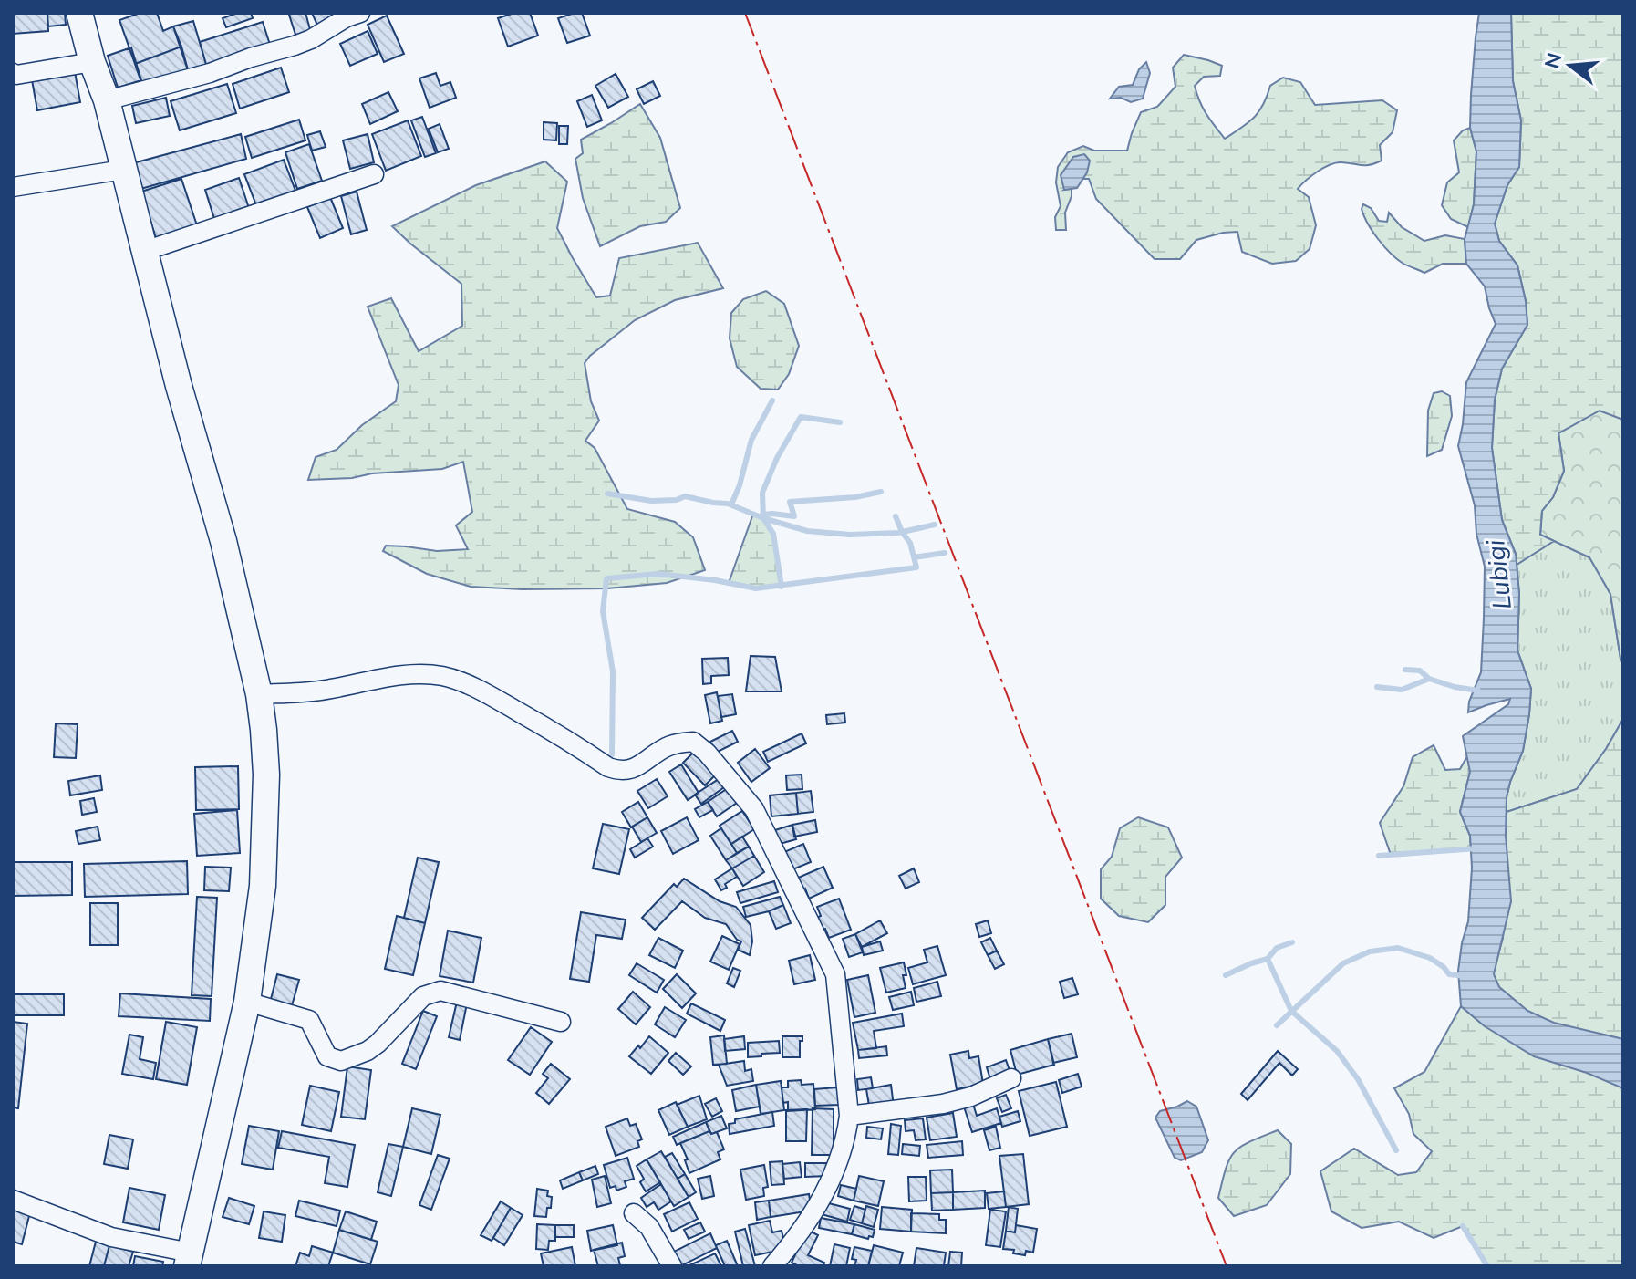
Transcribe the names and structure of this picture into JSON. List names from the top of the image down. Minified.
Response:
{"water":["Lubigi"],"north":"left"}
